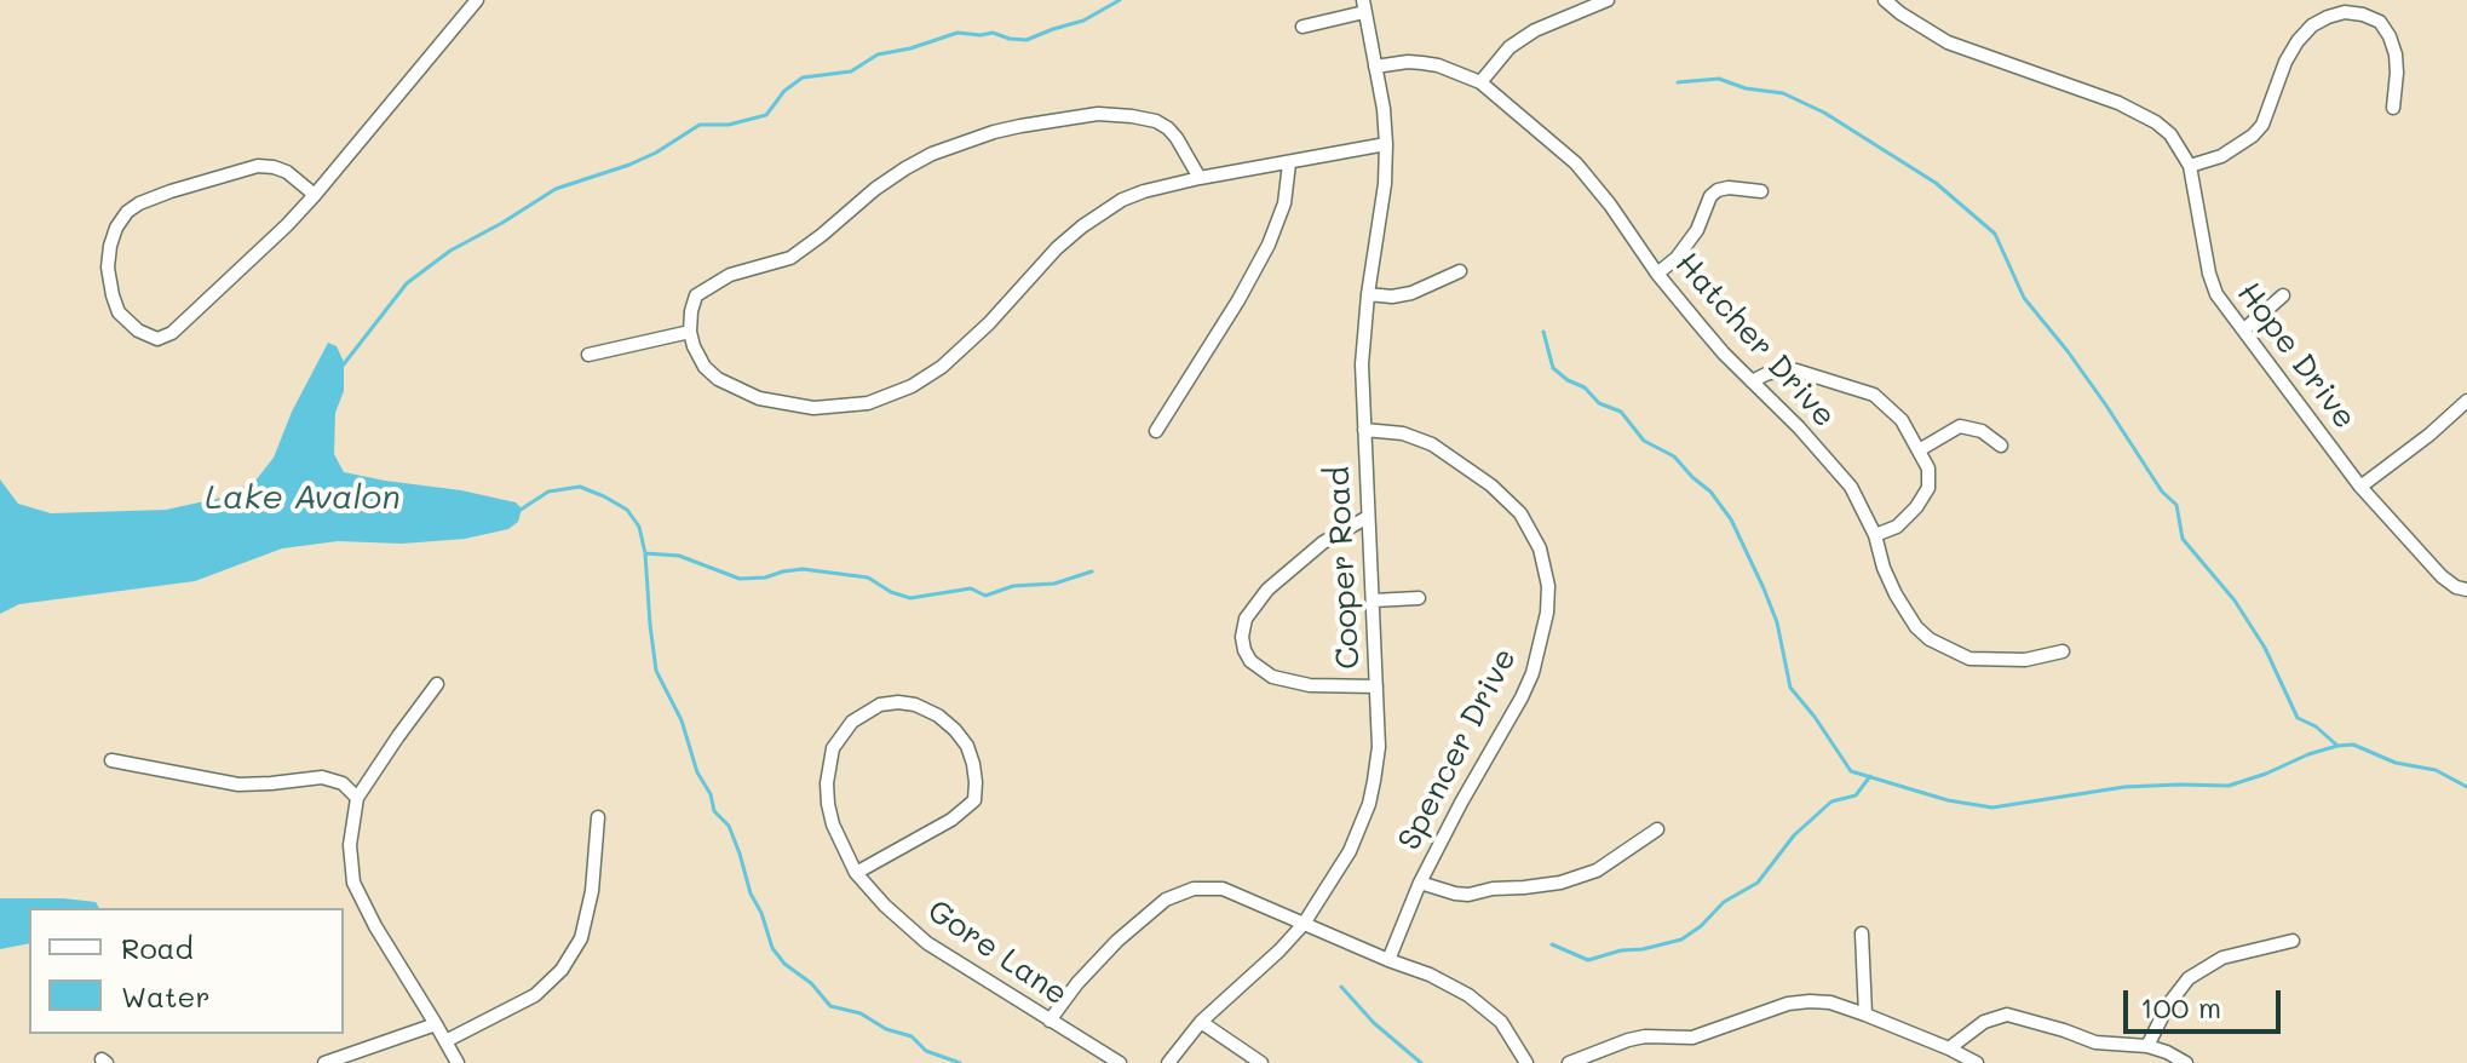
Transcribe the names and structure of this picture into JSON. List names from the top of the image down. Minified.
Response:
{"streets":{"street":["Hatcher Drive","Hope Drive","Cooper Road","Spencer Drive","Gore Lane"]},"crossings":[["Hatcher Drive","Cooper Road"],["Cooper Road","Spencer Drive"]],"water":["Lake Avalon"],"legend":["Road","Water"],"scale_bar":"100 m"}
